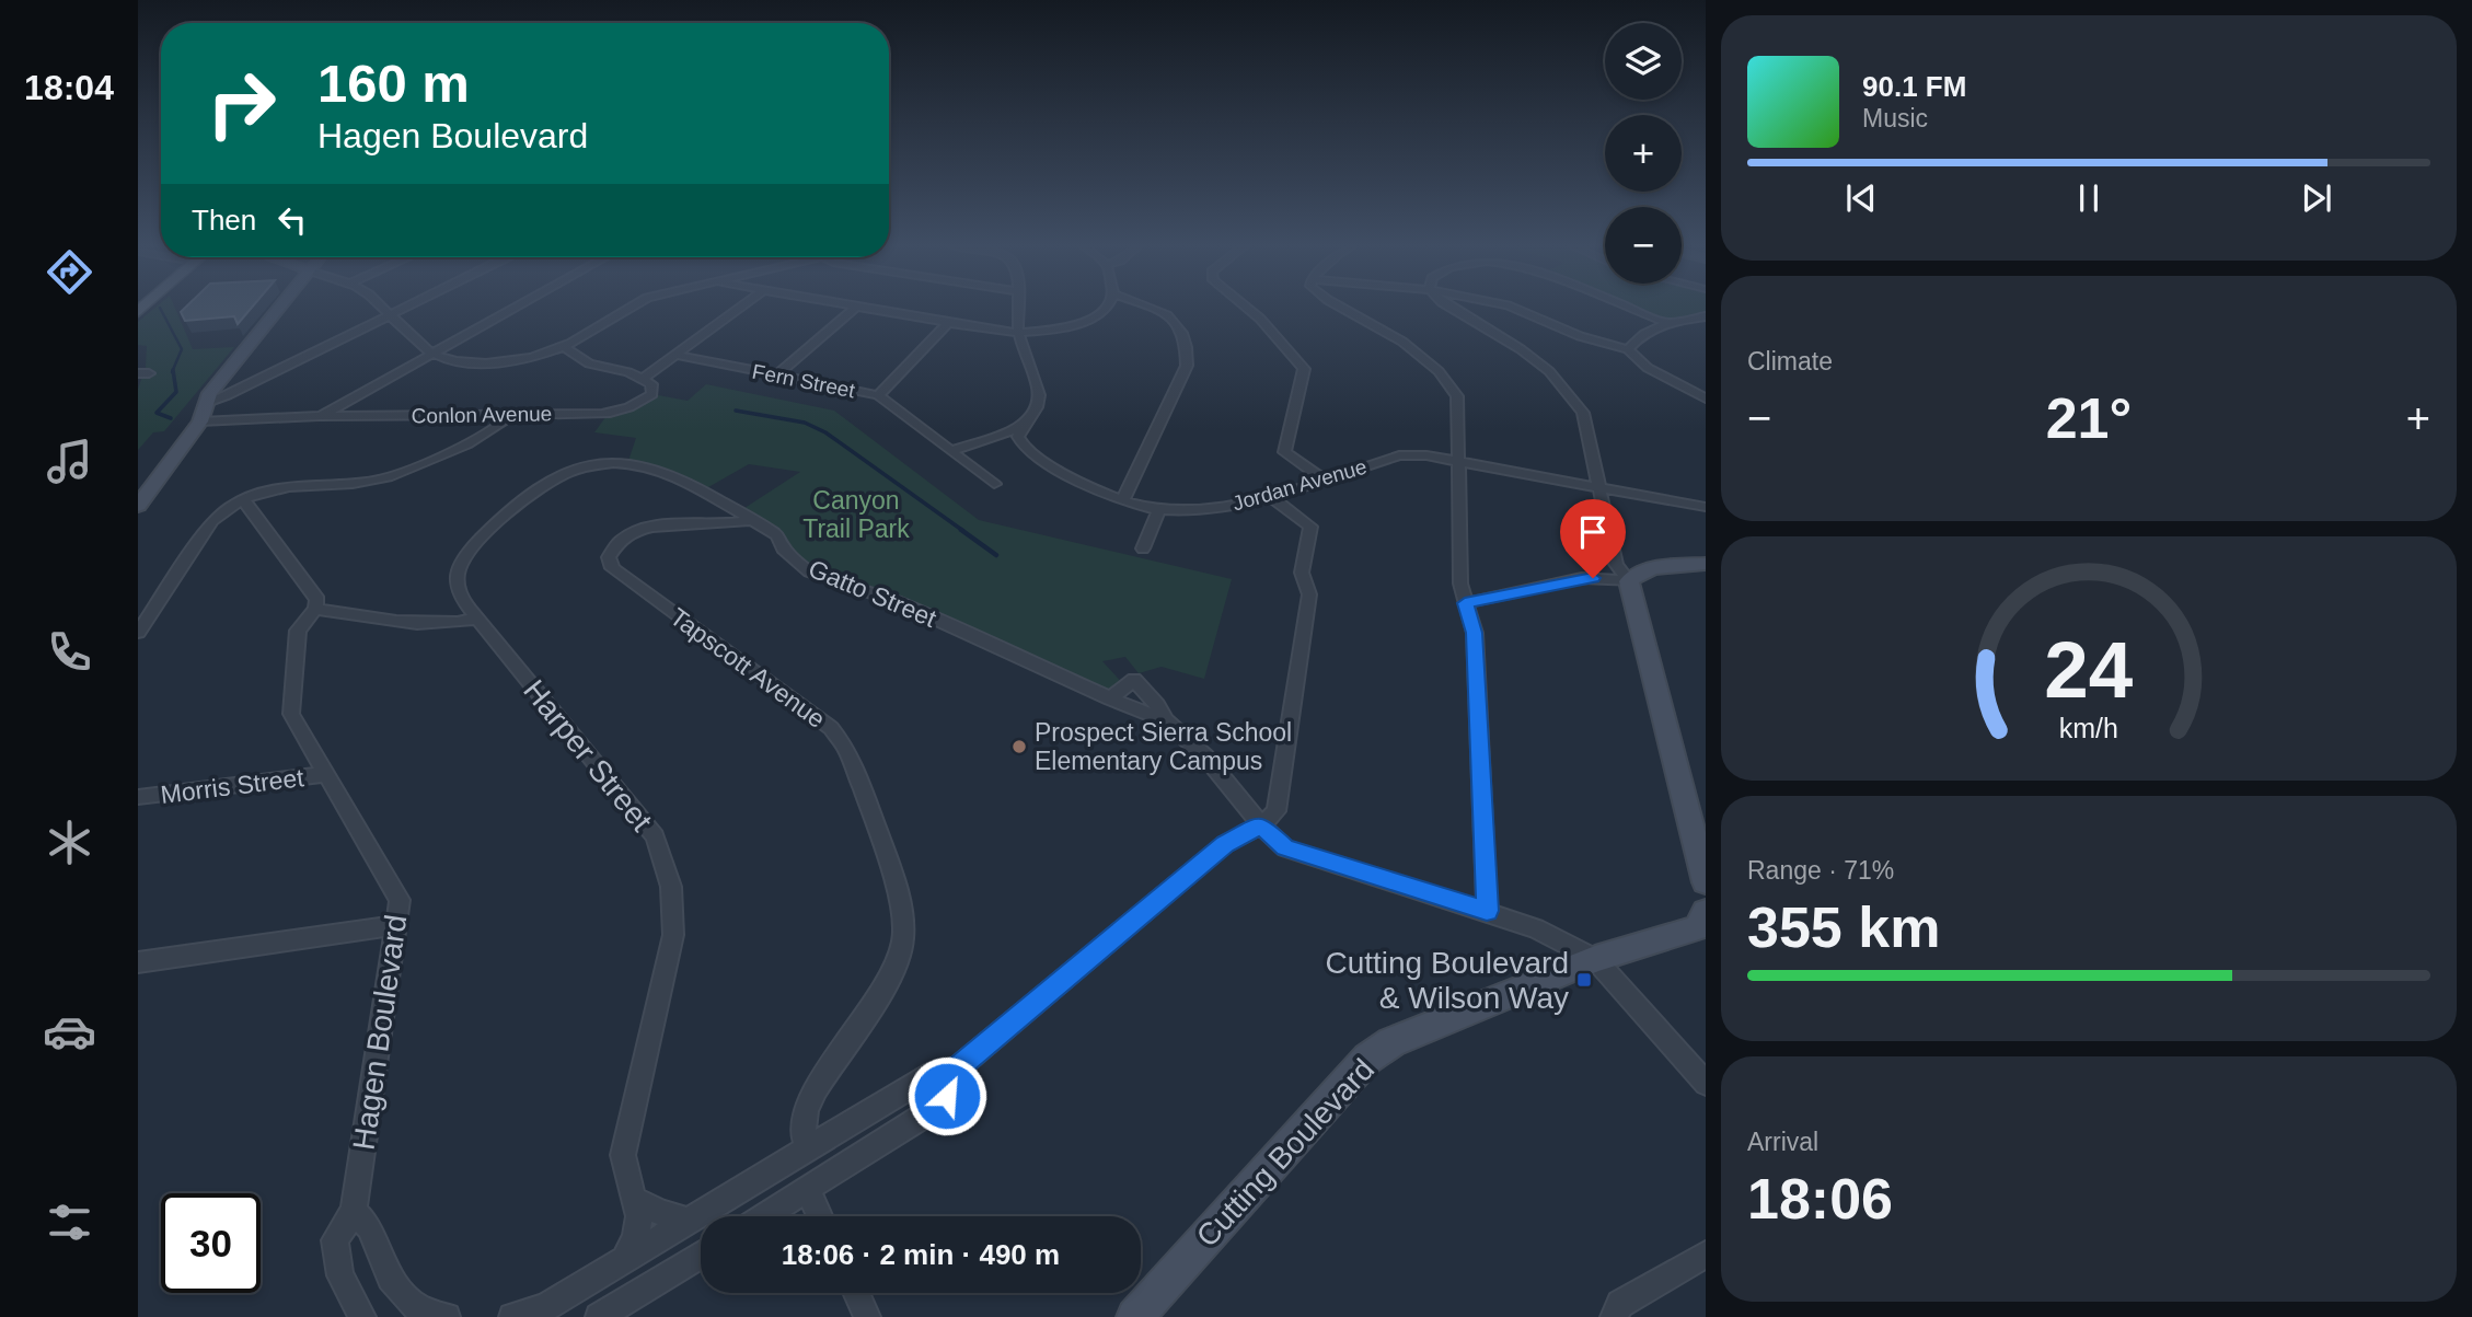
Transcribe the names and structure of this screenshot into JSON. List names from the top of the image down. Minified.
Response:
{"streets":{"street":["Fern Street","Conlon Avenue","Jordan Avenue","Gatto Street","Tapscott Avenue","Harper Street","Morris Street","Hagen Boulevard","Cutting Boulevard"]},"crossings":[["Fern Street","Jordan Avenue"],["Gatto Street","Tapscott Avenue"],["Gatto Street","Harper Street"],["Morris Street","Hagen Boulevard"]],"parks":["Canyon Trail Park"],"places":{"other":["Prospect Sierra School Elementary Campus"],"transit":["Cutting Boulevard & Wilson Way"]},"page":{"tabs":"18:04","map_buttons":["+","−"],"turn":["160 m","Hagen Boulevard"],"song":["90.1 FM","Music"],"then":"Then","tile":["Climate",["Range · 71%","355 km"],["Arrival","18:06"]],"heat":["−","21°","+"],"limit":"30","trip":"18:06 · 2 min · 490 m","gauge":["24","km/h"]}}
